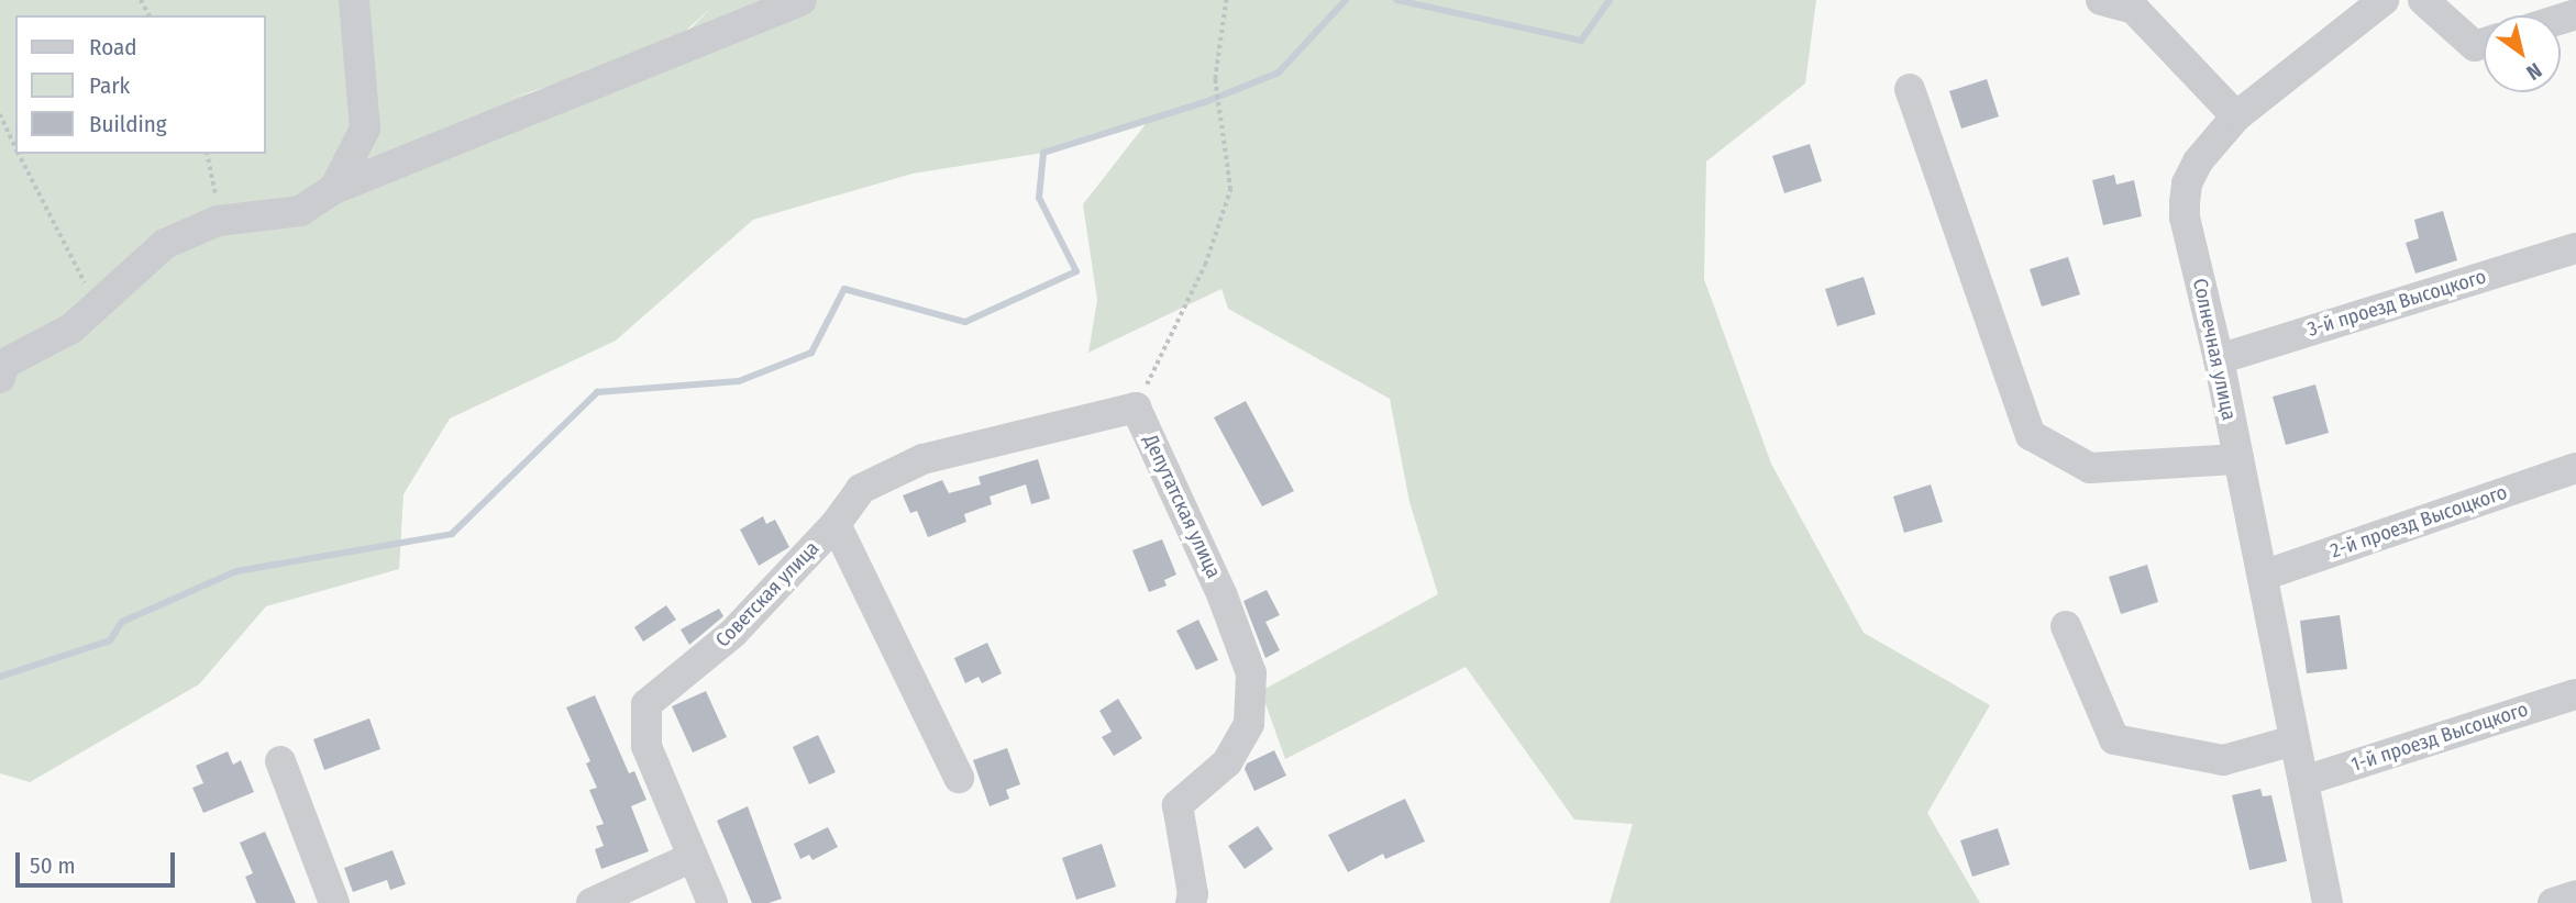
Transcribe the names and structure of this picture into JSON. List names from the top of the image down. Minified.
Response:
{"streets":{"street":["3-й проезд Высоцкого","Солнечная улица","Депутатская улица","2-й проезд Высоцкого","Советская улица","1-й проезд Высоцкого"]},"crossings":[["3-й проезд Высоцкого","Солнечная улица"],["Солнечная улица","2-й проезд Высоцкого"],["Солнечная улица","1-й проезд Высоцкого"]],"legend":["Road","Park","Building"],"scale_bar":"50 m","north":"bottom right"}
